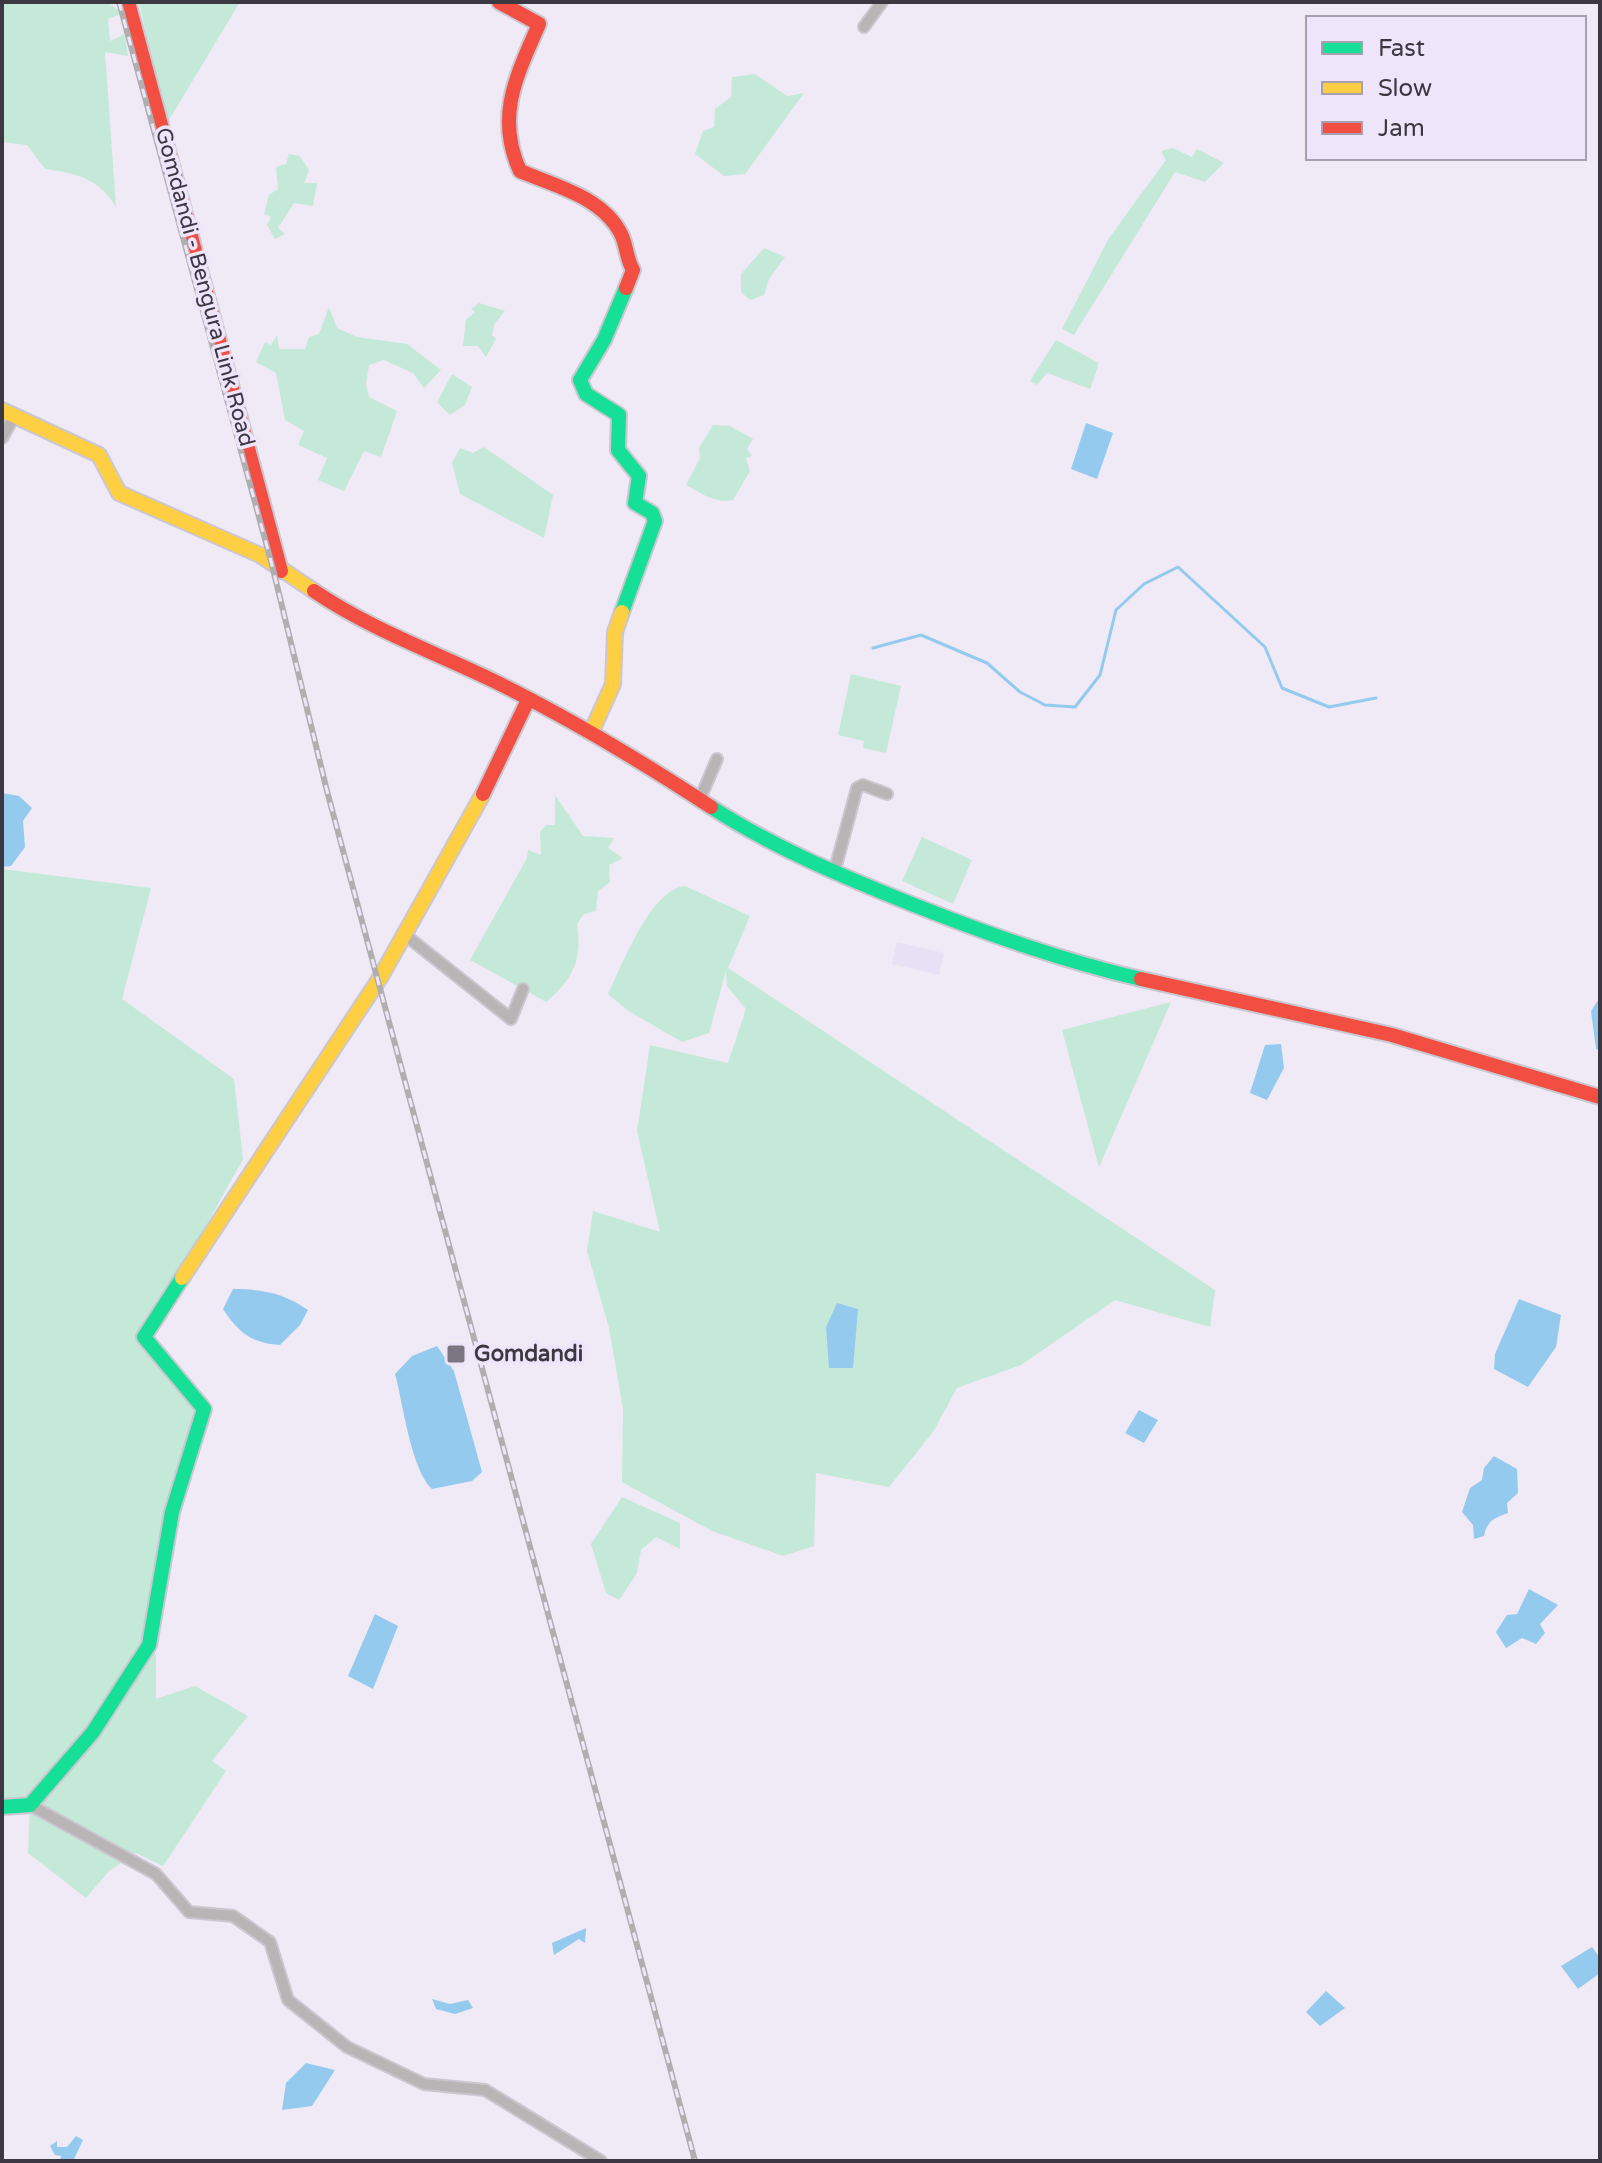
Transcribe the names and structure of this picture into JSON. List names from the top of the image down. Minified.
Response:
{"streets":{"main road":["Gomdandi - Bengura Link Road"]},"places":{"transit":["Gomdandi"]},"legend":["Fast","Slow","Jam"]}
